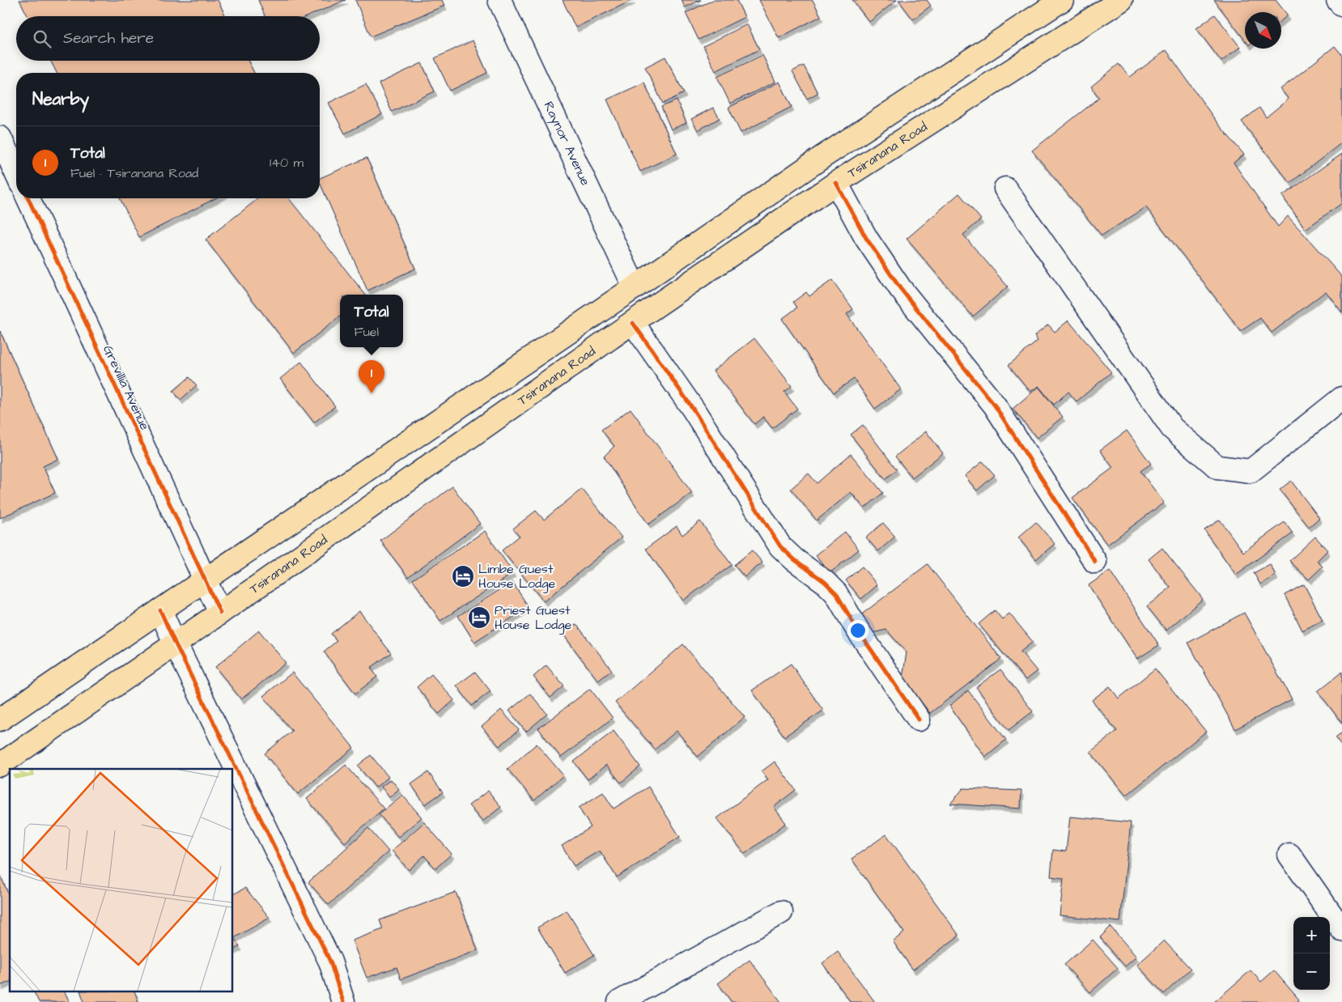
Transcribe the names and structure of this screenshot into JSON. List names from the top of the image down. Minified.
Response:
{"streets":{"highway":["Tsiranana Road"],"street":["Raynor Avenue","Grevillia Avenue"]},"crossings":[["Tsiranana Road","Grevillia Avenue"]],"places":{"hotel":["Limbe Guest House Lodge","Priest Guest House Lodge"]},"north":"bottom right","page":{"search":"Search here","heading":"Nearby","list":[{"mark":"1","name":"Total","note":"Fuel · Tsiranana Road","value":"140 m"}],"popup":["Total","Fuel"],"pins":"1","map_buttons":["+","−"]}}
